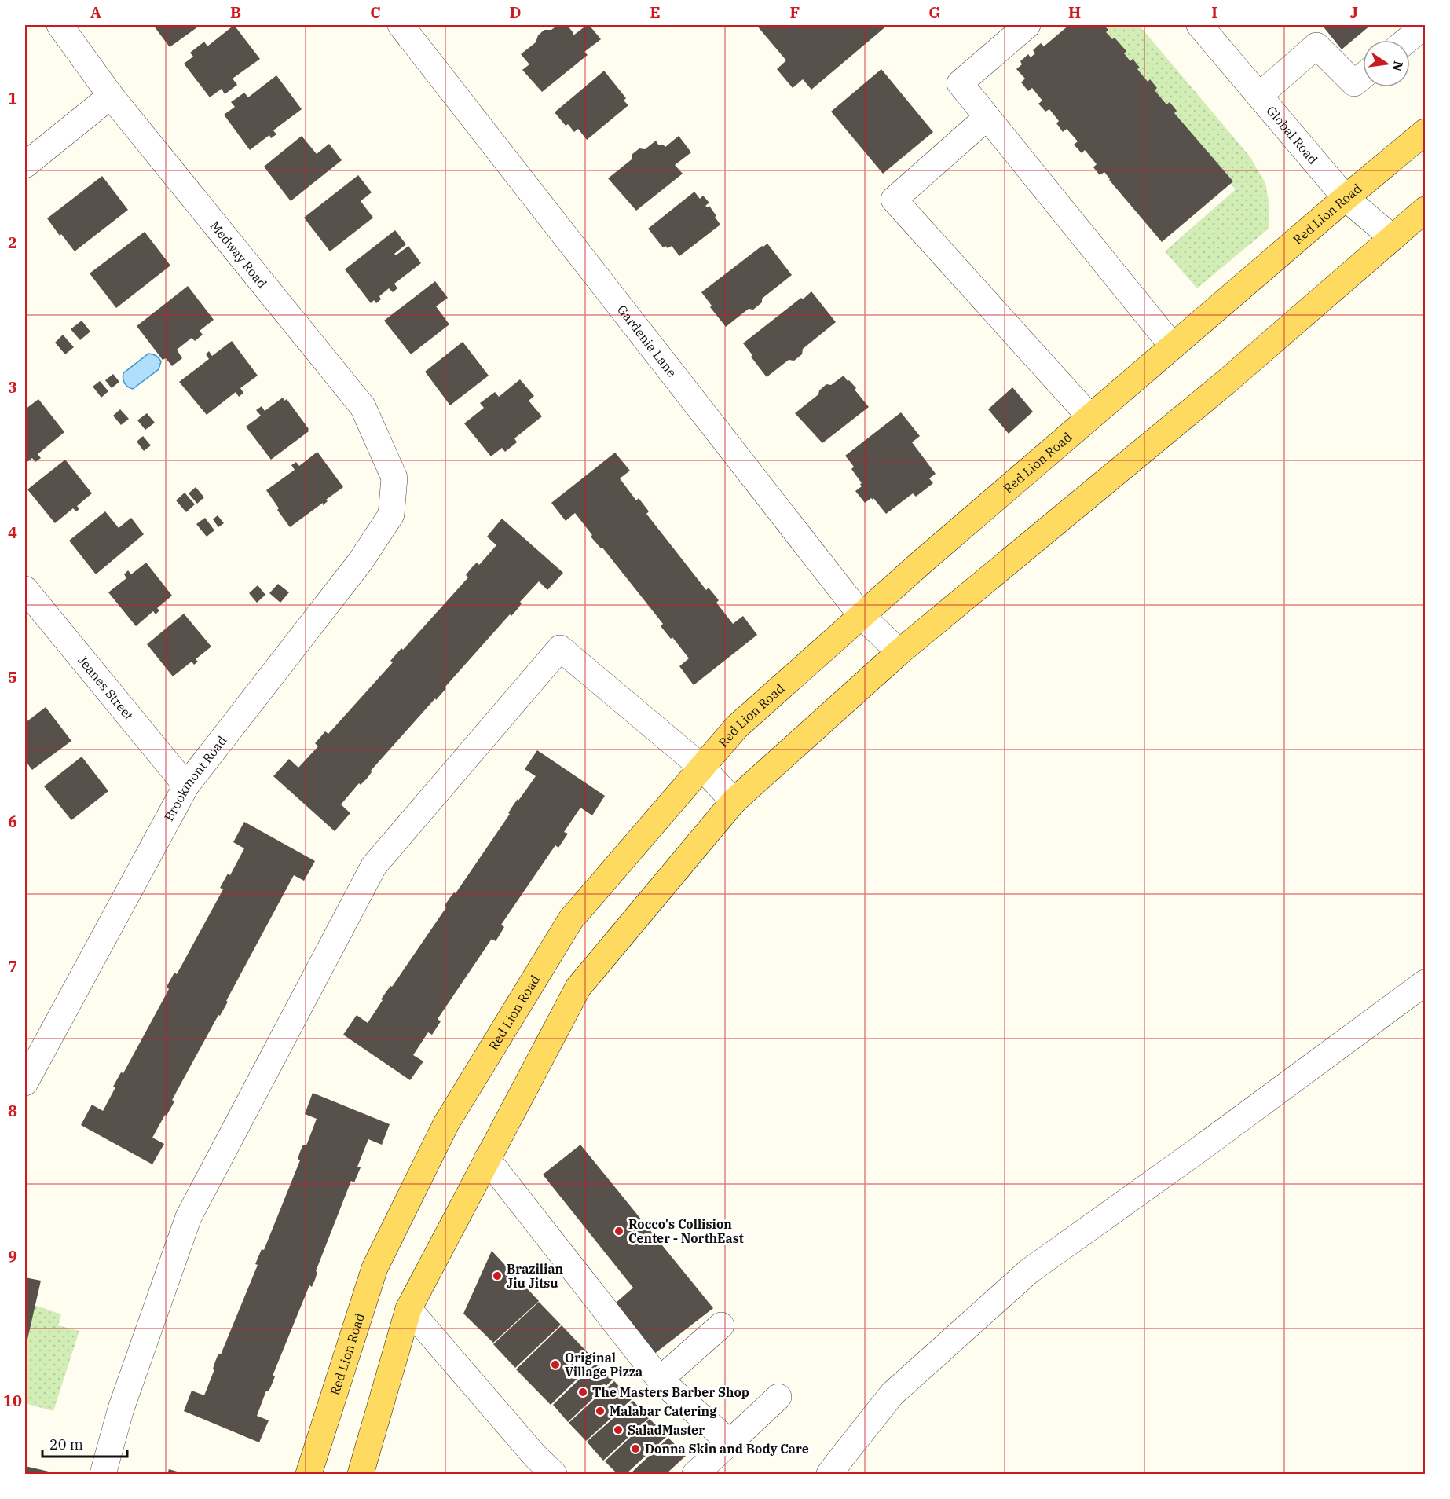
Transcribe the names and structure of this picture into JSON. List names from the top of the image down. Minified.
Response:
{"streets":{"main road":["Red Lion Road"],"street":["Global Road","Medway Road","Gardenia Lane","Jeanes Street","Brookmont Road"]},"crossings":[["Global Road","Red Lion Road"],["Red Lion Road","Gardenia Lane"],["Medway Road","Brookmont Road"],["Jeanes Street","Brookmont Road"]],"places":["Rocco's Collision Center - NorthEast","Brazilian Jiu Jitsu","Original Village Pizza","The Masters Barber Shop","Malabar Catering","SaladMaster","Donna Skin and Body Care"],"scale_bar":"20 m","north":"right","grid":{"columns":["A","B","C","D","E","F","G","H","I","J"],"rows":["1","2","3","4","5","6","7","8","9","10"]}}
